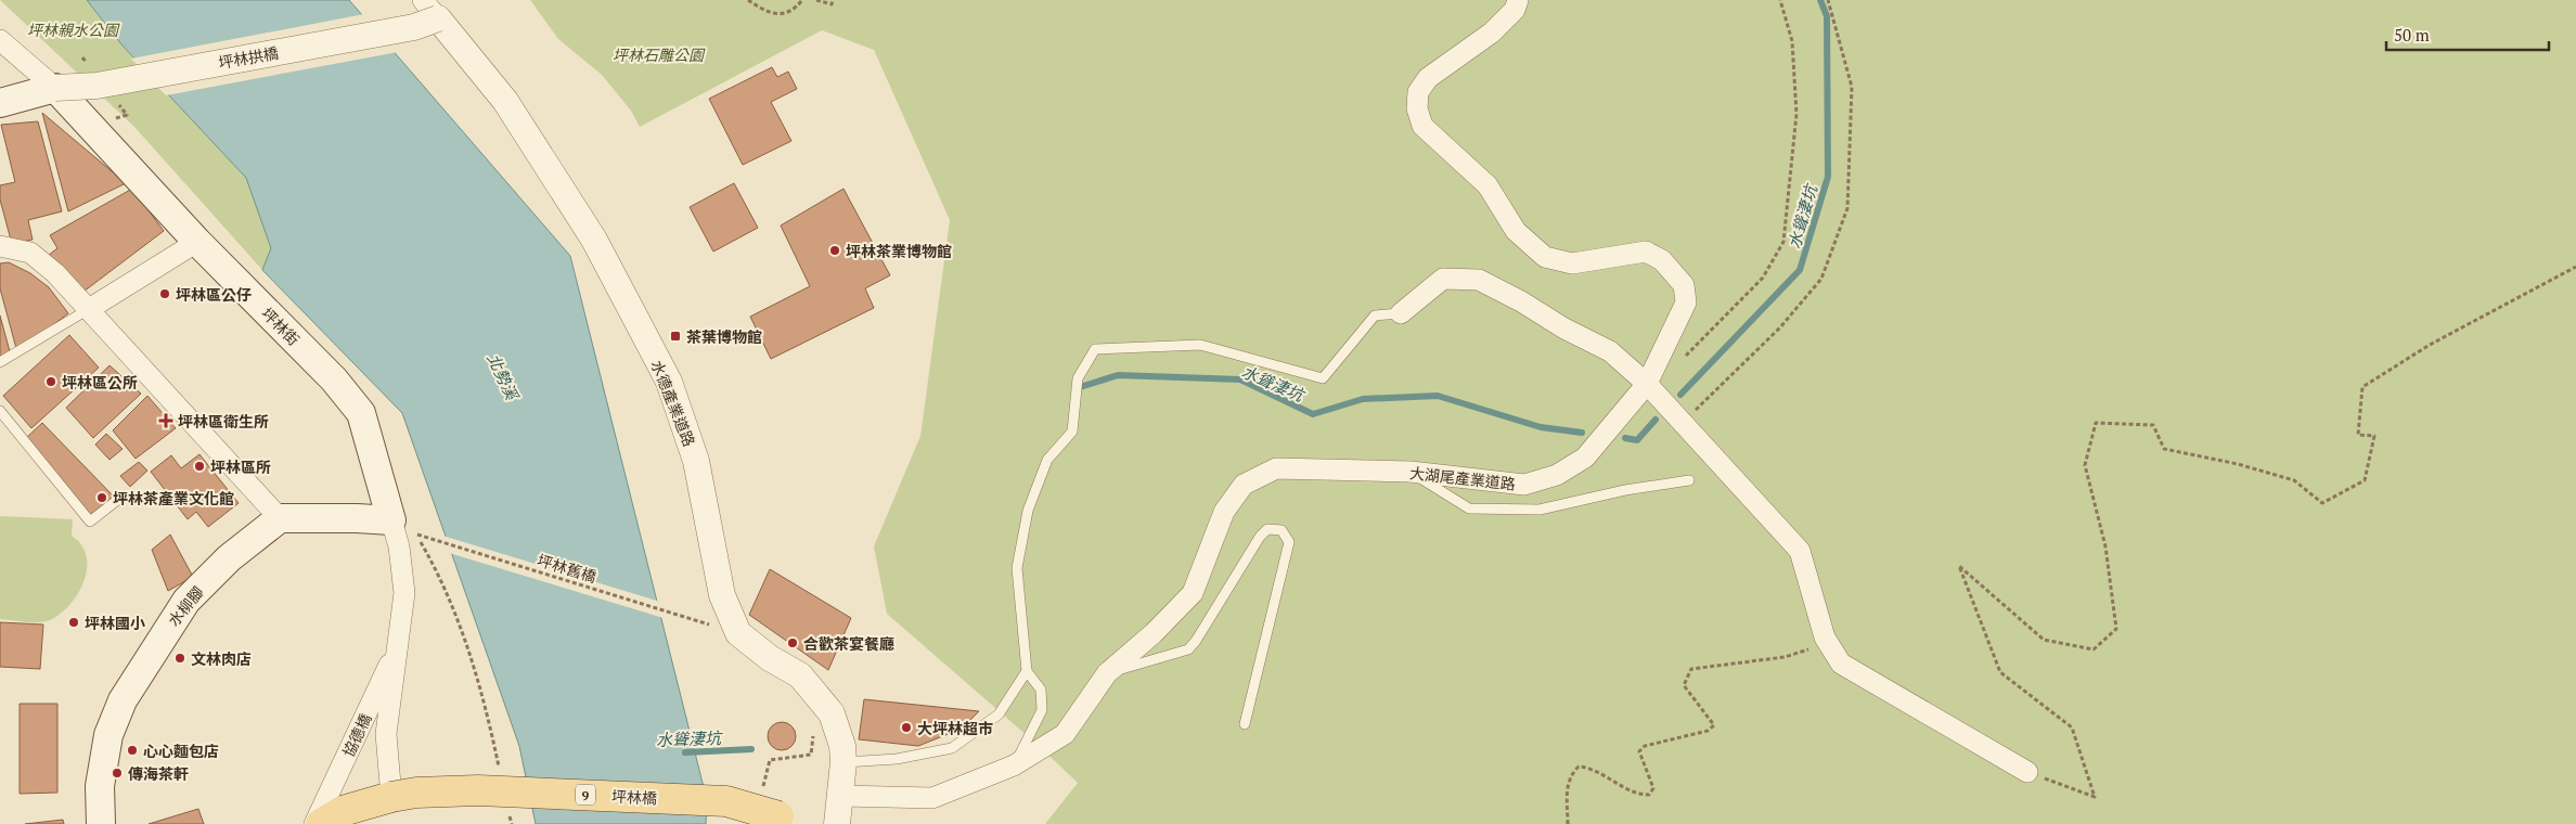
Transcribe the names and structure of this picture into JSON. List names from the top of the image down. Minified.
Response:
{"streets":{"main road":["坪林街","水柳腳","9","坪林橋"],"street":["坪林拱橋","水德產業道路","大湖尾產業道路","協德橋"],"path":["坪林舊橋"]},"crossings":[["坪林拱橋","坪林街"],["坪林拱橋","水德產業道路"],["坪林街","協德橋"],["水德產業道路","大湖尾產業道路"],["協德橋","9"],["協德橋","坪林橋"],["9","坪林橋"]],"water":["水聳淒坑","北勢溪"],"parks":["坪林親水公園","坪林石雕公園"],"places":{"other":["坪林茶業博物館","坪林區公仔","坪林區公所","坪林區所","坪林茶產業文化館","坪林國小","合歡茶宴餐廳","文林肉店","大坪林超市","心心麵包店","傳海茶軒"],"transit":["茶葉博物館"],"health":["坪林區衛生所"]},"scale_bar":"50 m"}
